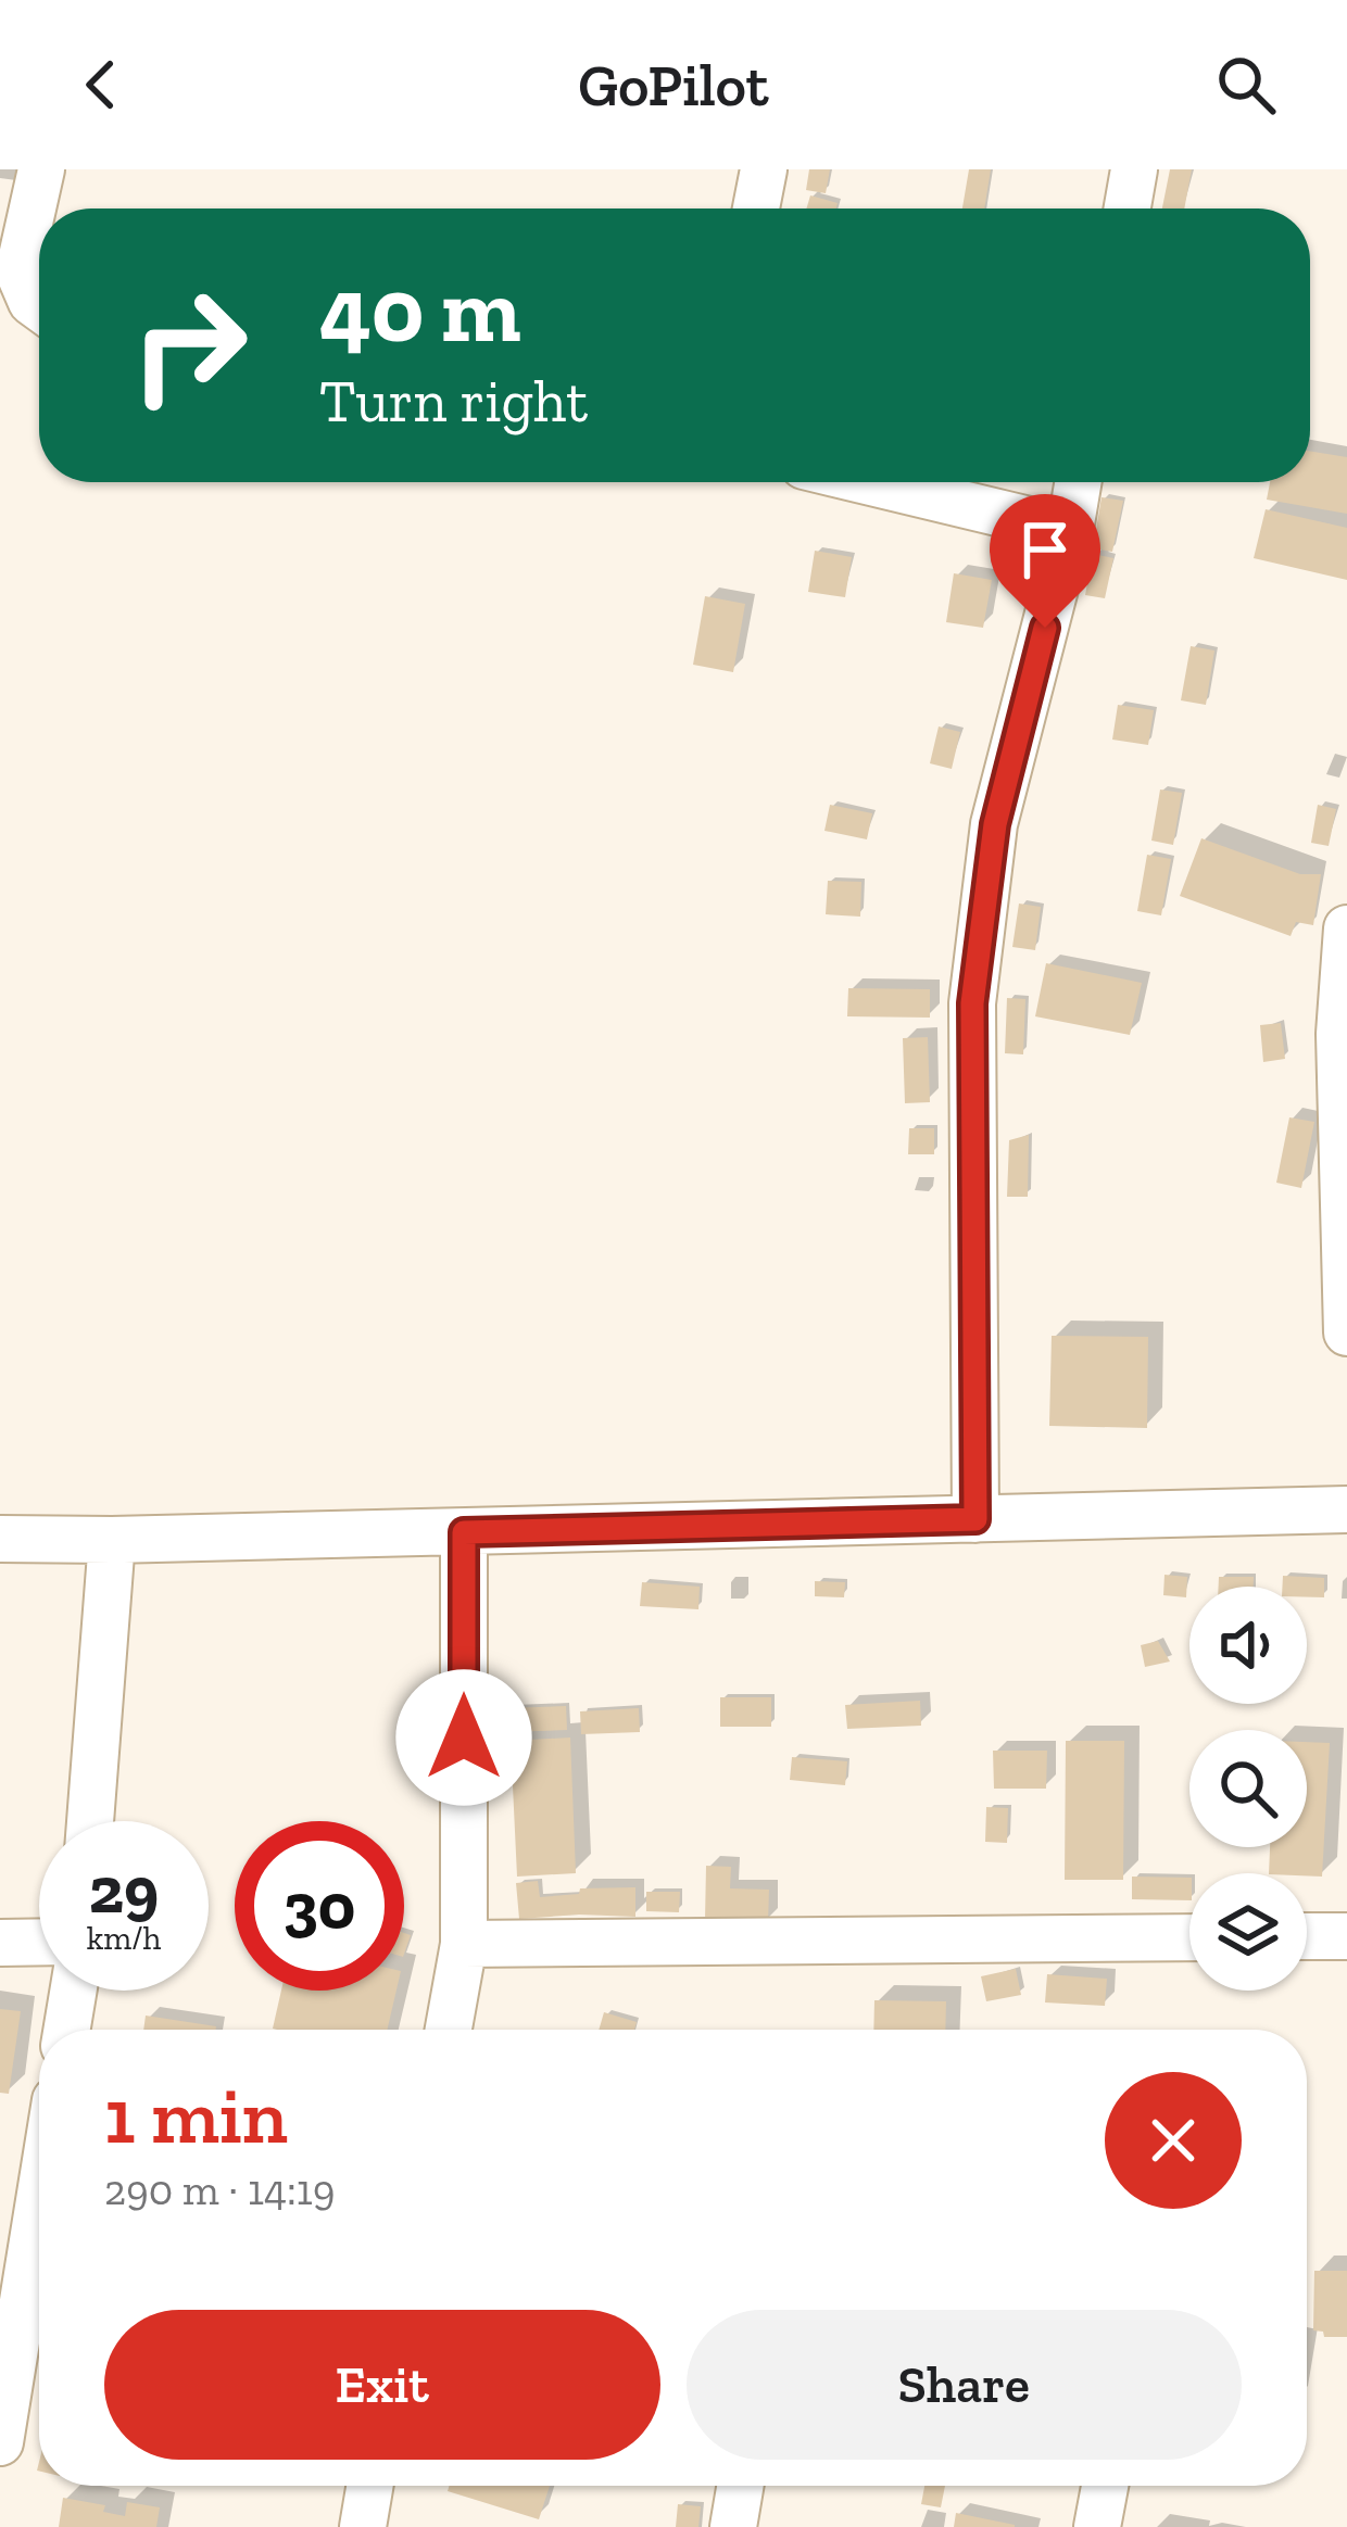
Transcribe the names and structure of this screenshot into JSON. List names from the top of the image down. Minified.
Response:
{"page":{"header":"GoPilot","turn":["40 m","Turn right"],"speed":"29 km/h","limit":"30","heading":["1 min","290 m · 14:19"],"buttons":["Exit","Share"]}}
